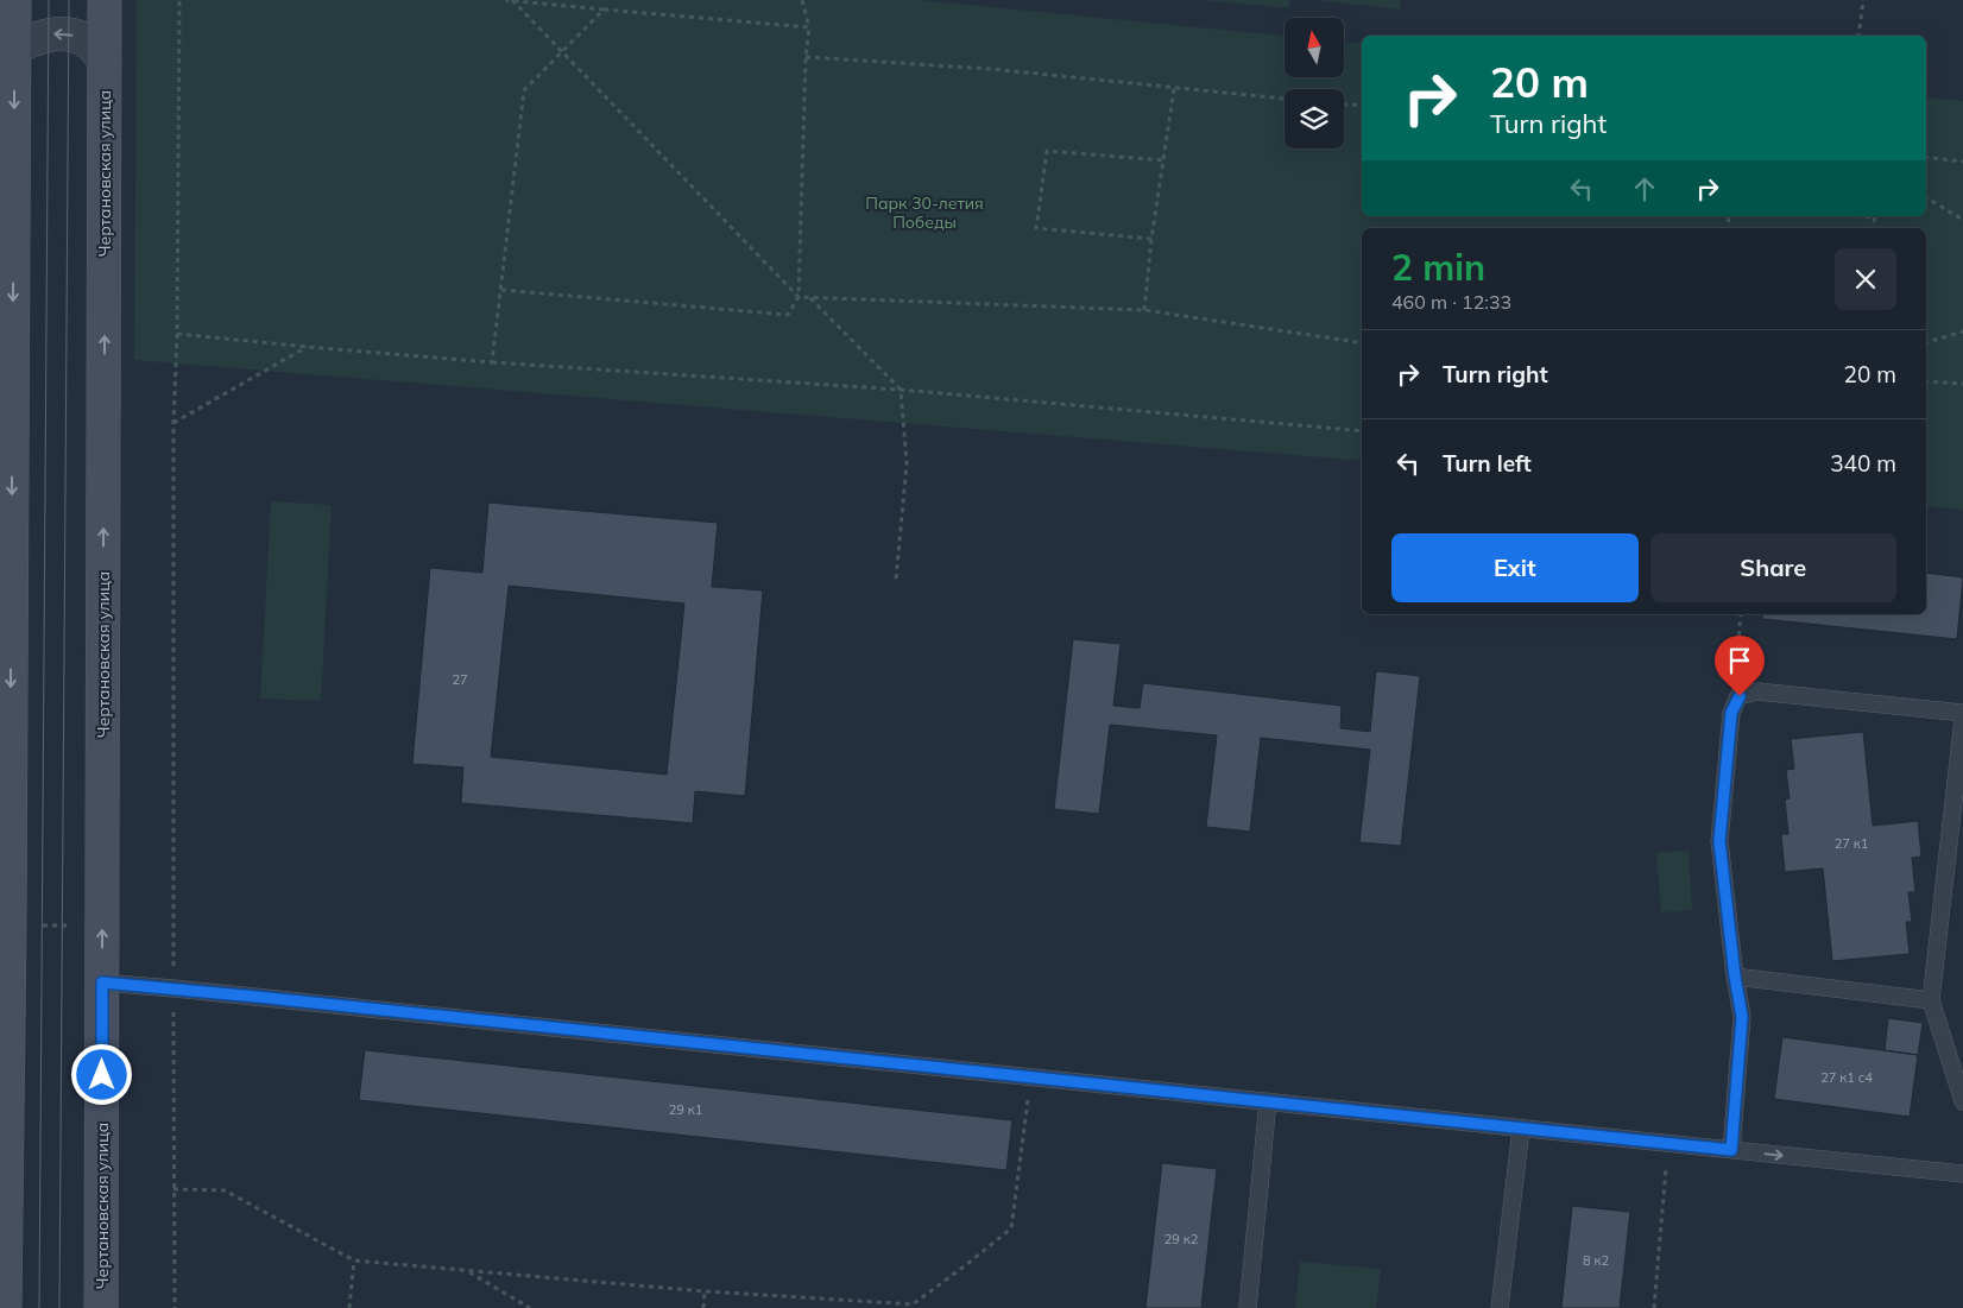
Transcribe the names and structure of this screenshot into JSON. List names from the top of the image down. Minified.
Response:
{"streets":{"main road":["Чертановская улица"]},"parks":["Парк 30-летия Победы"],"house_numbers":["27","27 к1","27 к1 с4","29 к1","29 к2","8 к2"],"north":"top","page":{"turn":["20 m","Turn right"],"heading":["2 min","460 m · 12:33"],"list":[{"name":"Turn right","value":"20 m"},{"name":"Turn left","value":"340 m"}],"buttons":["Exit","Share"]}}
